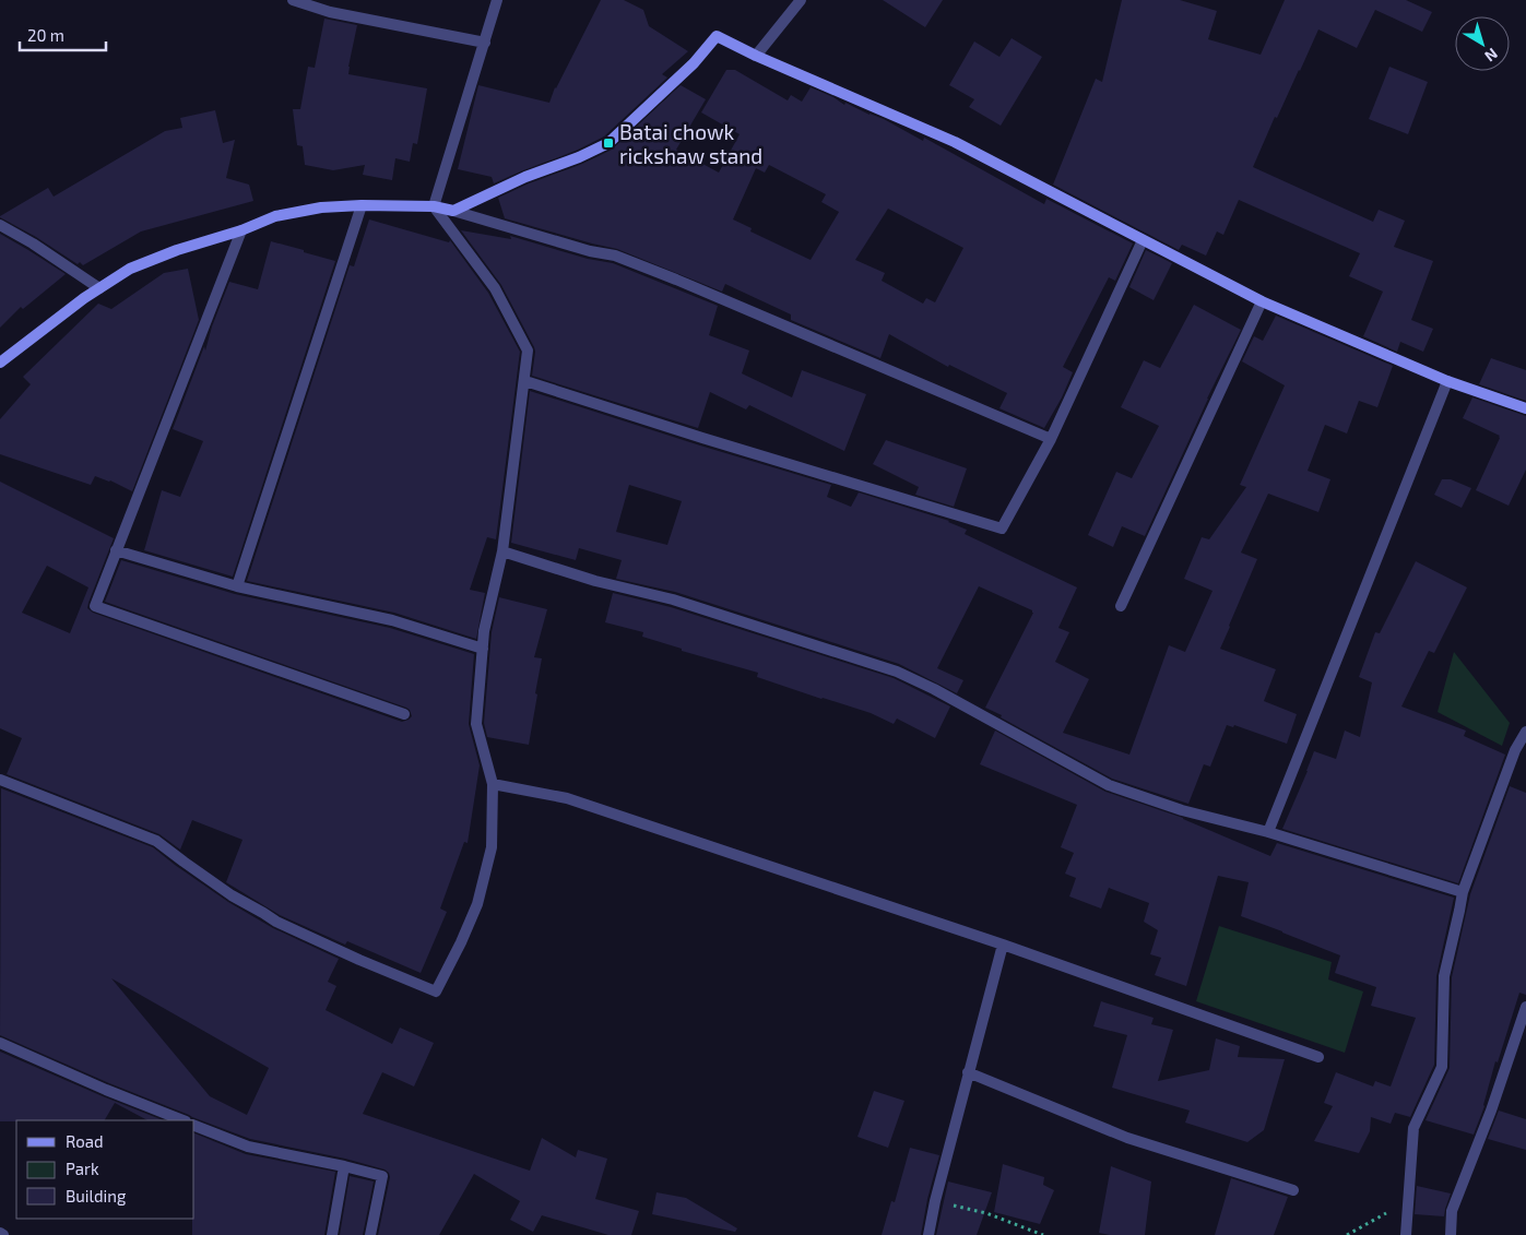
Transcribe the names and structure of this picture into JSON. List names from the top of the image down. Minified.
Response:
{"places":{"transit":["Batai chowk rickshaw stand"]},"legend":["Road","Park","Building"],"scale_bar":"20 m","north":"bottom right"}
